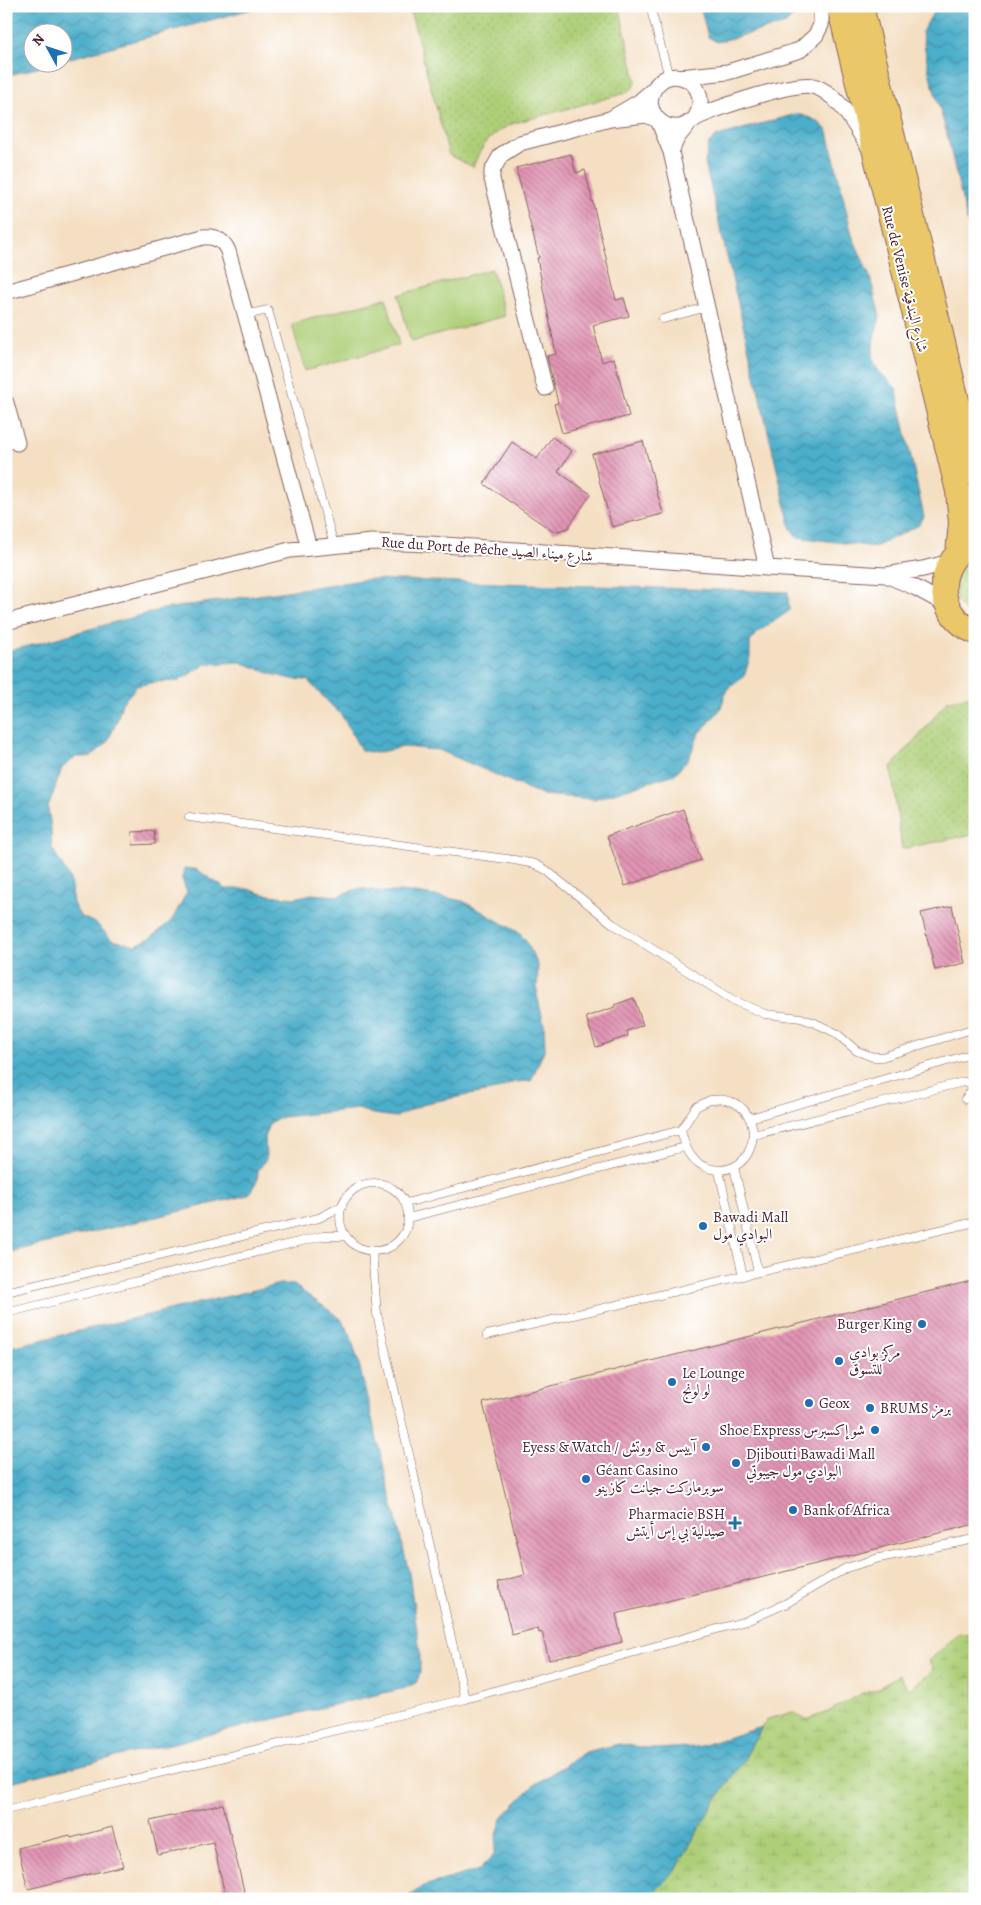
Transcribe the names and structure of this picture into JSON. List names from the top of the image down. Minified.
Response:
{"streets":{"main road":["Rue de Venise شارع البندقية"],"street":["Rue du Port de Pêche شارع ميناء الصيد"]},"crossings":[["Rue de Venise شارع البندقية","Rue du Port de Pêche شارع ميناء الصيد"]],"places":{"other":["Bawadi Mall البوادي مول","Burger King","مركز بوادي للتسوق","Le Lounge لو لونج","Geox","BRUMS برمز","Shoe Express شو إكسبرس","Eyess & Watch / آييس & ووتش","Djibouti Bawadi Mall البوادي مول جيبوتي","Géant Casino سوبرماركت جيانت كازينو","Bank of Africa"],"health":["Pharmacie BSH صيدلية بي إس أيتش"]},"north":"top left"}
